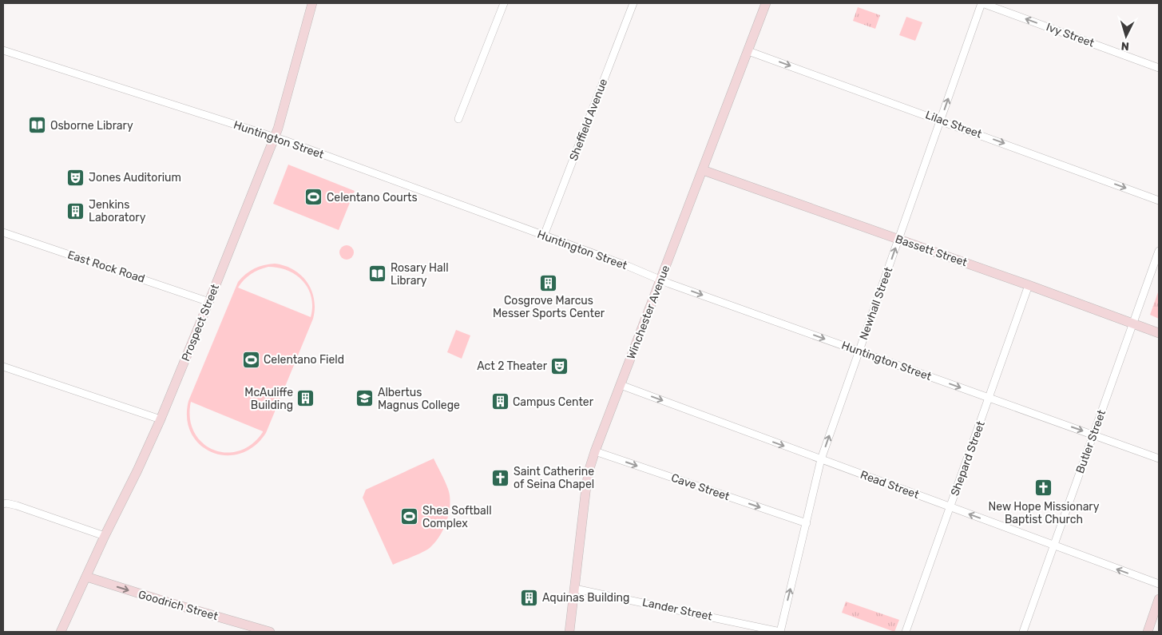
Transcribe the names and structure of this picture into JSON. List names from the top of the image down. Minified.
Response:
{"streets":{"street":["Ivy Street","Sheffield Avenue","Lilac Street","Huntington Street","Bassett Street","East Rock Road","Newhall Street","Winchester Avenue","Prospect Street","Butler Street","Shepard Street","Read Street","Cave Street","Goodrich Street","Lander Street"]},"crossings":[["Ivy Street","Newhall Street"],["Sheffield Avenue","Huntington Street"],["Lilac Street","Newhall Street"],["Lilac Street","Winchester Avenue"],["Huntington Street","Newhall Street"],["Huntington Street","Winchester Avenue"],["Huntington Street","Prospect Street"],["Huntington Street","Butler Street"],["Huntington Street","Shepard Street"],["Bassett Street","Newhall Street"],["Bassett Street","Winchester Avenue"],["Bassett Street","Butler Street"],["Bassett Street","Shepard Street"],["East Rock Road","Prospect Street"],["Newhall Street","Read Street"],["Newhall Street","Cave Street"],["Newhall Street","Lander Street"],["Winchester Avenue","Read Street"],["Winchester Avenue","Cave Street"],["Winchester Avenue","Lander Street"],["Prospect Street","Goodrich Street"],["Butler Street","Read Street"],["Shepard Street","Read Street"]],"one_way":["Ivy Street","Lilac Street","Huntington Street","Newhall Street","Cave Street","Goodrich Street"],"places":{"library":["Osborne Library","Rosary Hall Library"],"theatre":["Jones Auditorium","Act 2 Theater"],"sports":["Celentano Courts","Celentano Field","Shea Softball Complex"],"building":["Jenkins Laboratory","Cosgrove Marcus Messer Sports Center","McAuliffe Building","Campus Center","Aquinas Building"],"school or university":["Albertus Magnus College"],"church":["Saint Catherine of Seina Chapel","New Hope Missionary Baptist Church"]},"north":"bottom"}
